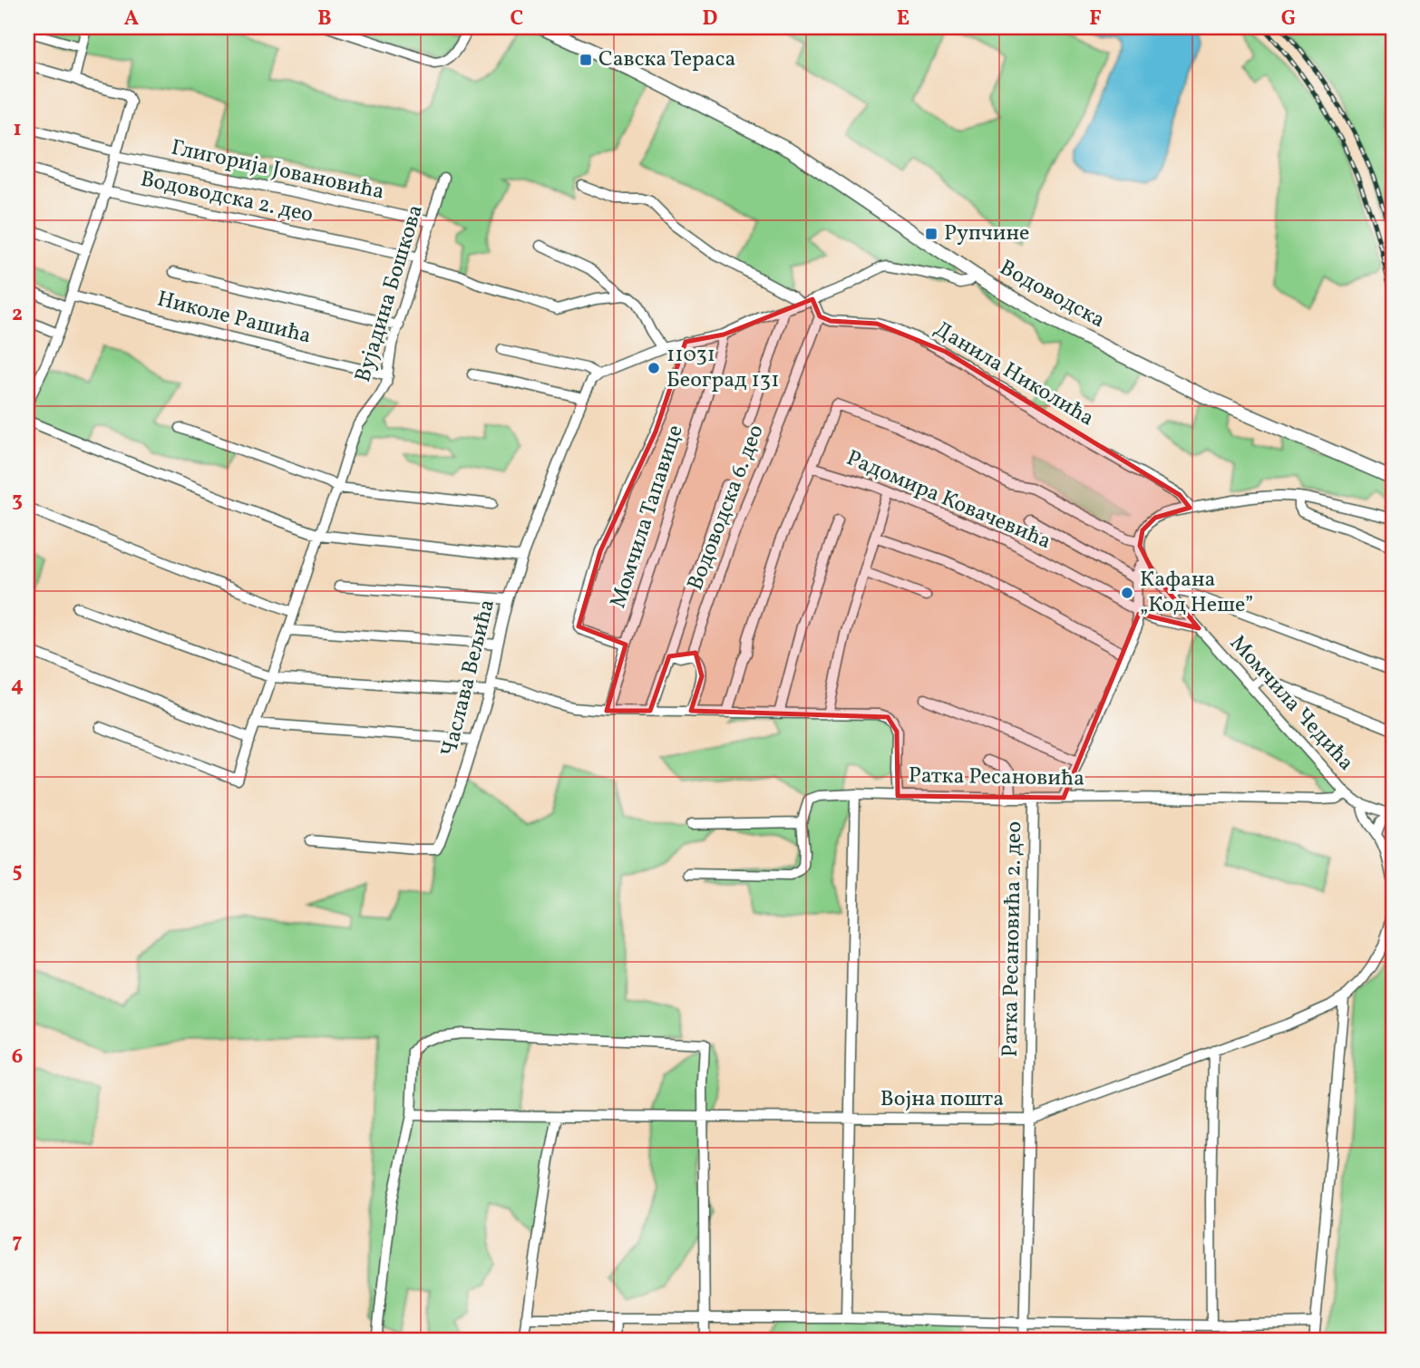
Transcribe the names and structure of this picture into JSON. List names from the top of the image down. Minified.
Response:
{"streets":{"main road":["Водоводска"],"street":["Глигорија Јовановића","Водоводска 2. део","Вујадина Бошкова","Николе Рашића","Данила Николића","Радомира Ковачевића","Водоводска 6. део","Момчила Тапавице","Часлава Вељића","Момчила Чедића","Ратка Ресановића","Ратка Ресановића 2. део","Војна пошта"]},"crossings":[["Глигорија Јовановића","Вујадина Бошкова"],["Водоводска 2. део","Вујадина Бошкова"],["Вујадина Бошкова","Николе Рашића"],["Вујадина Бошкова","Ратка Ресановића"],["Данила Николића","Водоводска 6. део"],["Радомира Ковачевића","Момчила Чедића"],["Момчила Тапавице","Ратка Ресановића"],["Часлава Вељића","Ратка Ресановића"],["Момчила Чедића","Ратка Ресановића"],["Ратка Ресановића","Ратка Ресановића 2. део"],["Ратка Ресановића 2. део","Војна пошта"]],"places":{"transit":["Савска Тераса","Рупчине"],"other":["11031 Београд 131","Кафана „Код Неше”"]},"grid":{"columns":["A","B","C","D","E","F","G"],"rows":["1","2","3","4","5","6","7"]}}
